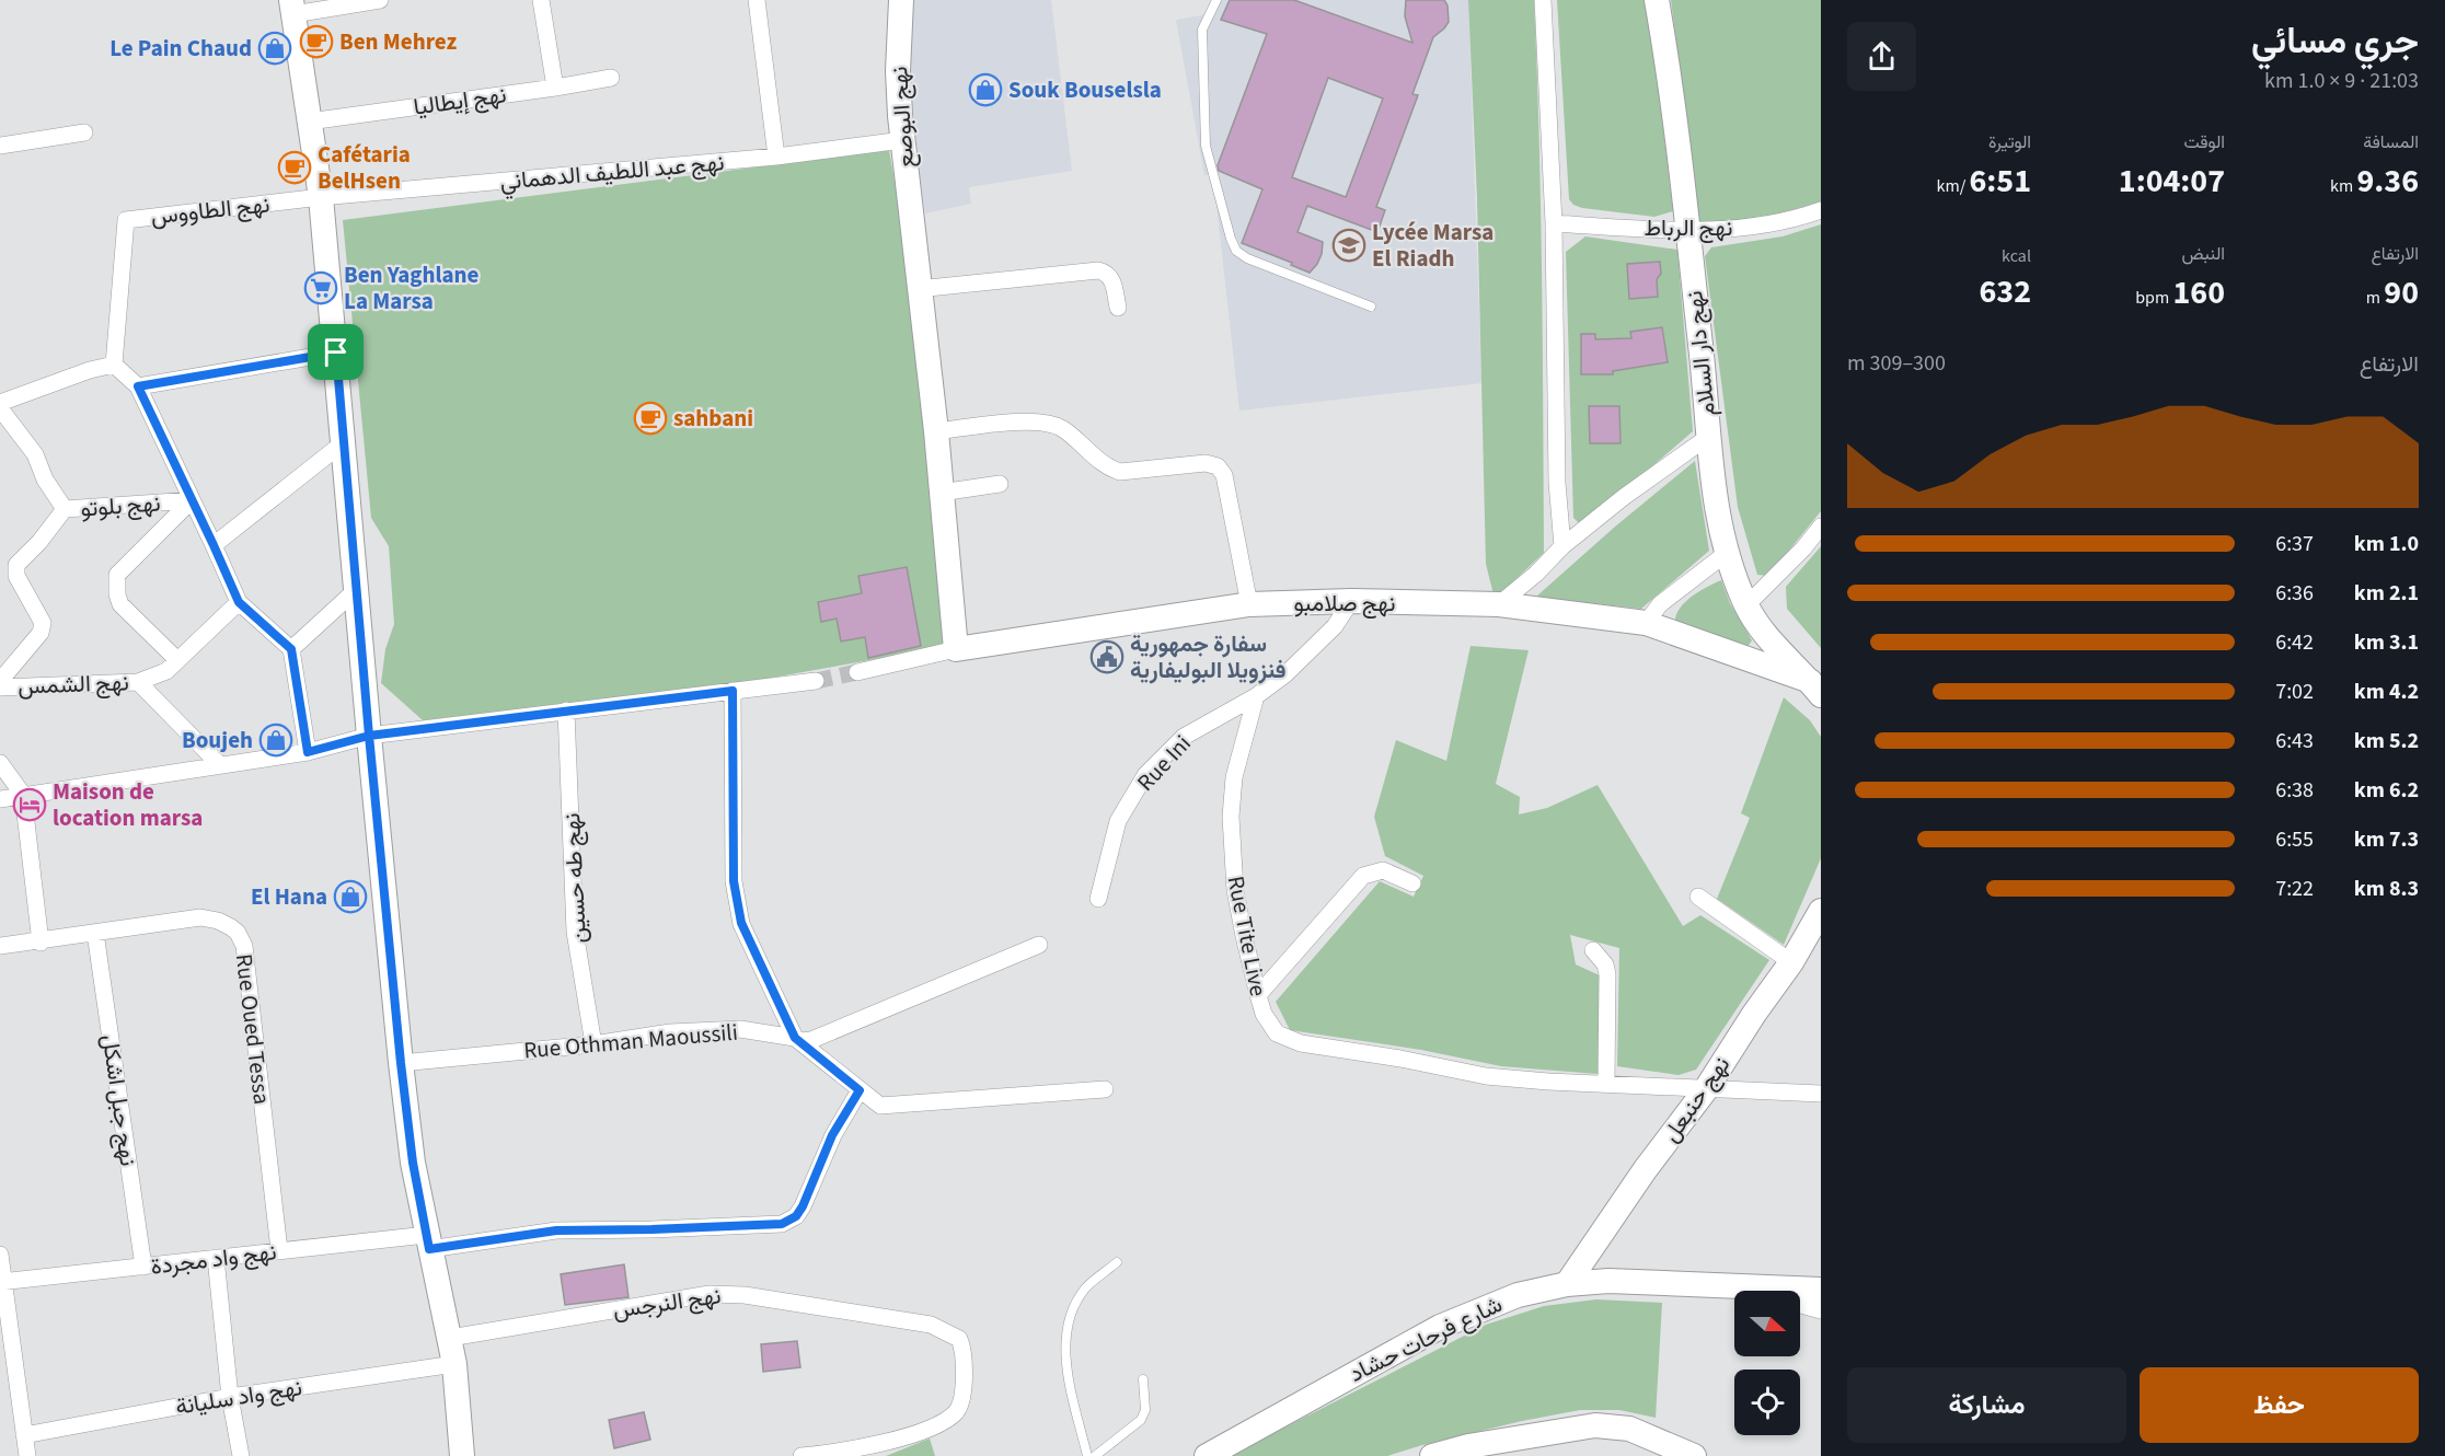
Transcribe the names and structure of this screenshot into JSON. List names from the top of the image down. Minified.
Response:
{"streets":{"street":["نهج إيطاليا","نهج البوصع","نهج عبد اللطيف الدهماني","نهج الطاووس","نهج الرباط","نهج دار السلام","نهج بلوتو","نهج صلامبو","نهج الشمس","Rue Ini","نهج طه حسين","Rue Tite Live","Rue Oued Tessa","Rue Othman Maoussili","نهج حنبعل","نهج جبل اشكل","نهج واد مجردة","نهج النرجس","شارع فرحات حشاد","نهج واد سليانة"]},"crossings":[["نهج البوصع","نهج عبد اللطيف الدهماني"],["نهج البوصع","نهج صلامبو"],["نهج عبد اللطيف الدهماني","نهج الطاووس"],["نهج الرباط","نهج دار السلام"],["نهج دار السلام","نهج صلامبو"],["Rue Ini","Rue Tite Live"],["نهج طه حسين","Rue Othman Maoussili"],["Rue Tite Live","نهج حنبعل"],["Rue Oued Tessa","نهج جبل اشكل"],["Rue Oued Tessa","نهج واد مجردة"],["نهج حنبعل","شارع فرحات حشاد"],["نهج جبل اشكل","نهج واد مجردة"]],"places":{"cafe":["Ben Mehrez","Cafétaria BelHsen","sahbani"],"shop":["Le Pain Chaud","Souk Bouselsla","Boujeh","El Hana"],"school or university":["Lycée Marsa El Riadh"],"supermarket":["Ben Yaghlane La Marsa"],"public building":["سفارة جمهورية فنزويلا البوليفارية"],"hotel":["Maison de location marsa"]},"north":"right","page":{"heading":["جري مسائي","21:03 · 9 × 1.0 km"],"stats":[["المسافة","9.36 km"],["الوقت","1:04:07"],["الوتيرة","6:51 /km"],["الارتفاع","90 m"],["النبض","160 bpm"],["kcal","632"]],"chart":["الارتفاع","300–309 m"],"list":[{"name":"1.0 km","note":"6:37"},{"name":"2.1 km","note":"6:36"},{"name":"3.1 km","note":"6:42"},{"name":"4.2 km","note":"7:02"},{"name":"5.2 km","note":"6:43"},{"name":"6.2 km","note":"6:38"},{"name":"7.3 km","note":"6:55"},{"name":"8.3 km","note":"7:22"}],"buttons":["حفظ","مشاركة"]}}
